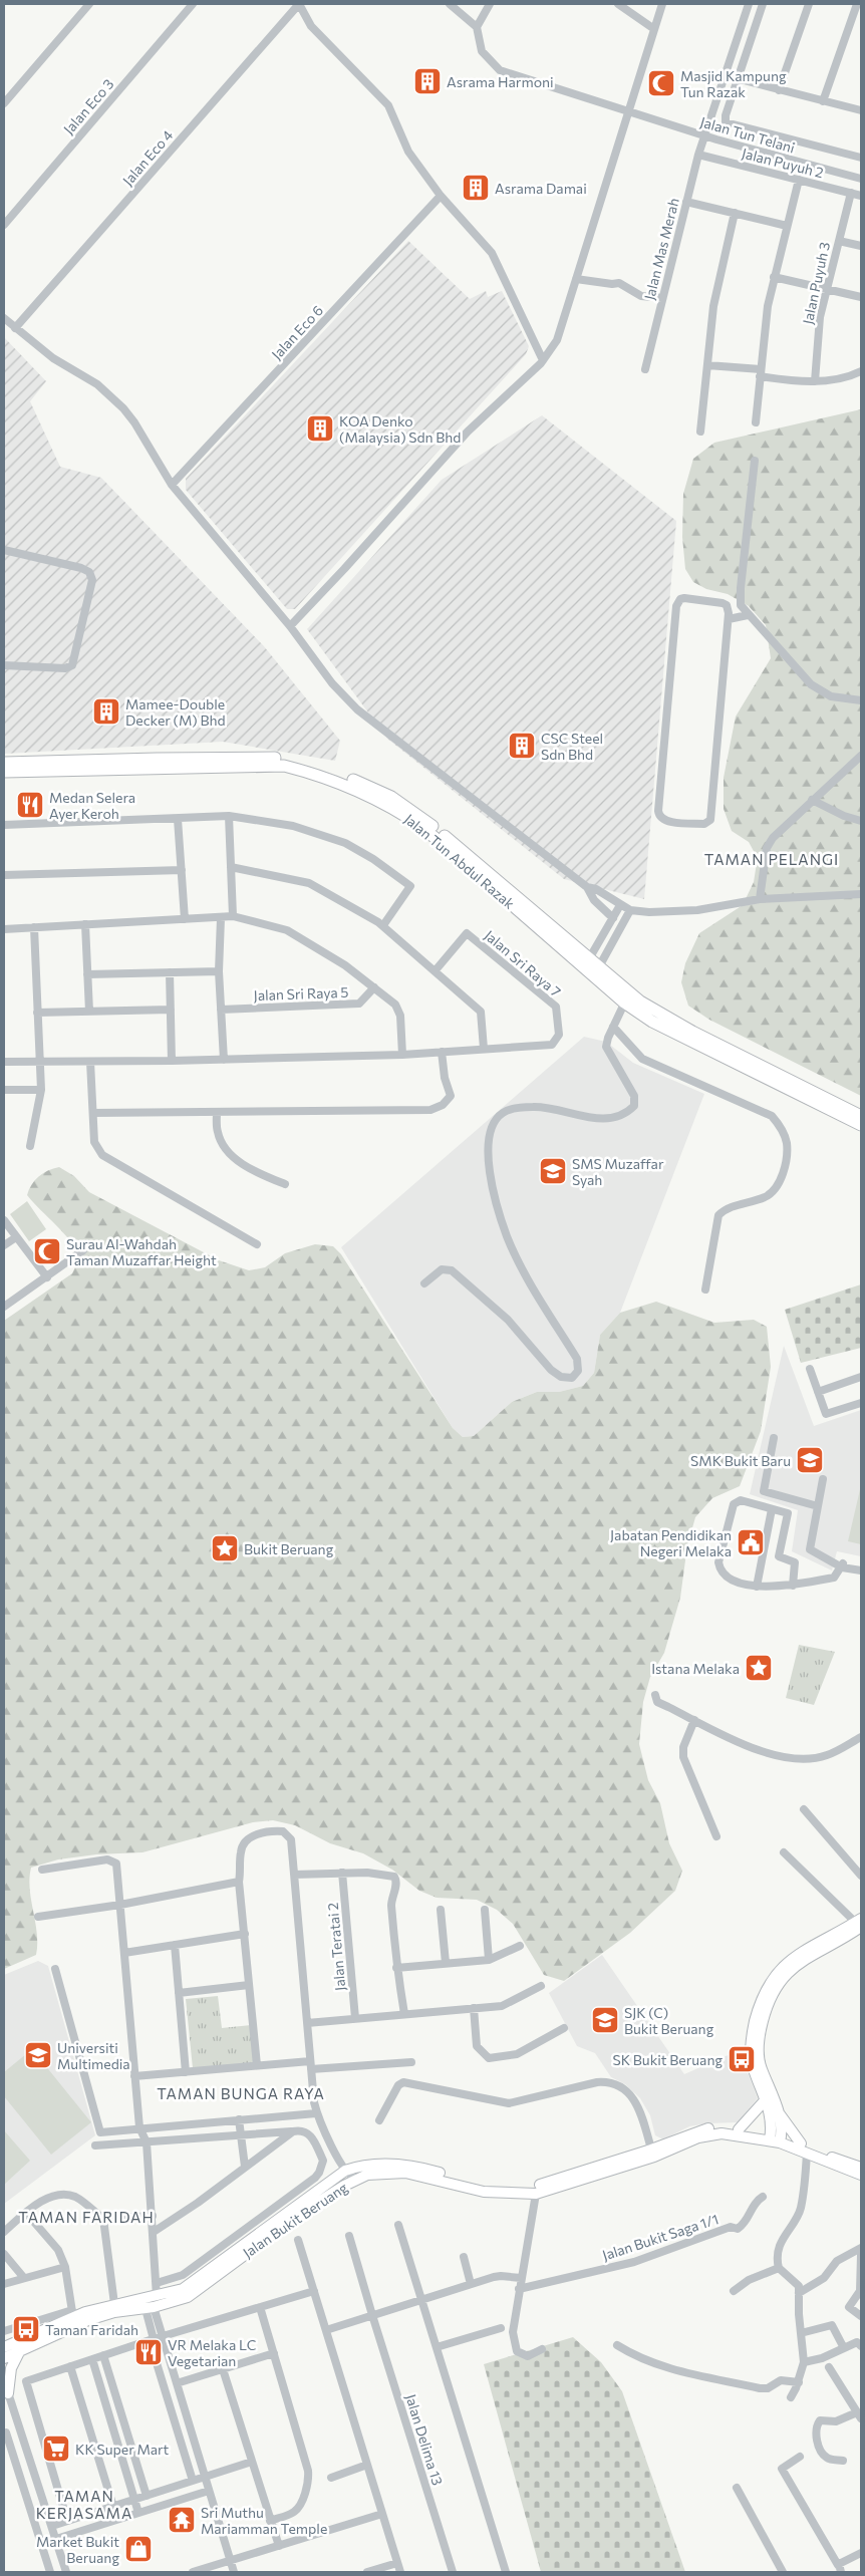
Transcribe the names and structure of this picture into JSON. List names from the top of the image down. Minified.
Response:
{"streets":{"highway":["Jalan Tun Abdul Razak"],"main road":["Jalan Bukit Beruang"],"street":["Jalan Eco 3","Jalan Tun Telani","Jalan Eco 4","Jalan Puyuh 2","Jalan Mas Merah","Jalan Puyuh 3","Jalan Eco 6","Jalan Sri Raya 7","Jalan Sri Raya 5","Jalan Teratai 2","Jalan Bukit Saga 1/1","Jalan Delima 13"]},"crossings":[["Jalan Tun Telani","Jalan Mas Merah"],["Jalan Puyuh 2","Jalan Mas Merah"],["Jalan Puyuh 2","Jalan Puyuh 3"]],"districts":["TAMAN PELANGI","TAMAN BUNGA RAYA","TAMAN FARIDAH","TAMAN KERJASAMA"],"places":{"building":["Asrama Harmoni","Asrama Damai","KOA Denko (Malaysia) Sdn Bhd","Mamee-Double Decker (M) Bhd","CSC Steel Sdn Bhd"],"mosque":["Masjid Kampung Tun Razak","Surau Al-Wahdah Taman Muzaffar Height"],"restaurant":["Medan Selera Ayer Keroh","VR Melaka LC Vegetarian"],"school or university":["SMS Muzaffar Syah","SMK Bukit Baru","SJK (C) Bukit Beruang","Universiti Multimedia"],"public building":["Jabatan Pendidikan Negeri Melaka"],"place":["Bukit Beruang","Istana Melaka"],"bus stop":["SK Bukit Beruang","Taman Faridah"],"supermarket":["KK Super Mart"],"temple":["Sri Muthu Mariamman Temple"],"shop":["Market Bukit Beruang"]}}
